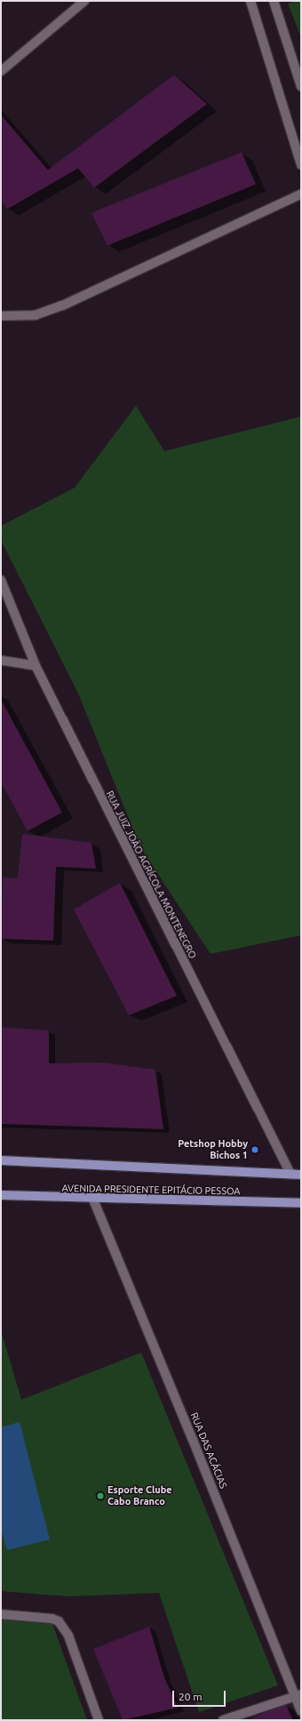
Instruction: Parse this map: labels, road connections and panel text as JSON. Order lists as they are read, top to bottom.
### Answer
{
  "streets": {
    "main road": ["AVENIDA PRESIDENTE EPITÁCIO PESSOA"],
    "street": ["RUA JUIZ JOÃO AGRÍCOLA MONTENEGRO", "RUA DAS ACÁCIAS"]
  },
  "crossings": [
    ["RUA JUIZ JOÃO AGRÍCOLA MONTENEGRO", "AVENIDA PRESIDENTE EPITÁCIO PESSOA"],
    ["AVENIDA PRESIDENTE EPITÁCIO PESSOA", "RUA DAS ACÁCIAS"]
  ],
  "places": ["Petshop Hobby Bichos 1", "Esporte Clube Cabo Branco"],
  "scale_bar": "20 m"
}
